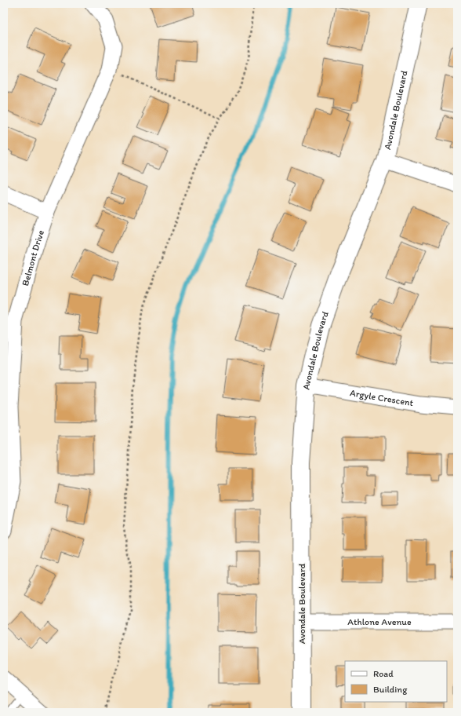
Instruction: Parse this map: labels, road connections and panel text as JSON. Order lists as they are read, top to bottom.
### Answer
{
  "streets": {
    "street": [
      "Avondale Boulevard",
      "Belmont Drive",
      "Argyle Crescent",
      "Athlone Avenue"
    ]
  },
  "crossings": [
    ["Avondale Boulevard", "Argyle Crescent"],
    ["Avondale Boulevard", "Athlone Avenue"]
  ],
  "legend": ["Road", "Building"]
}
